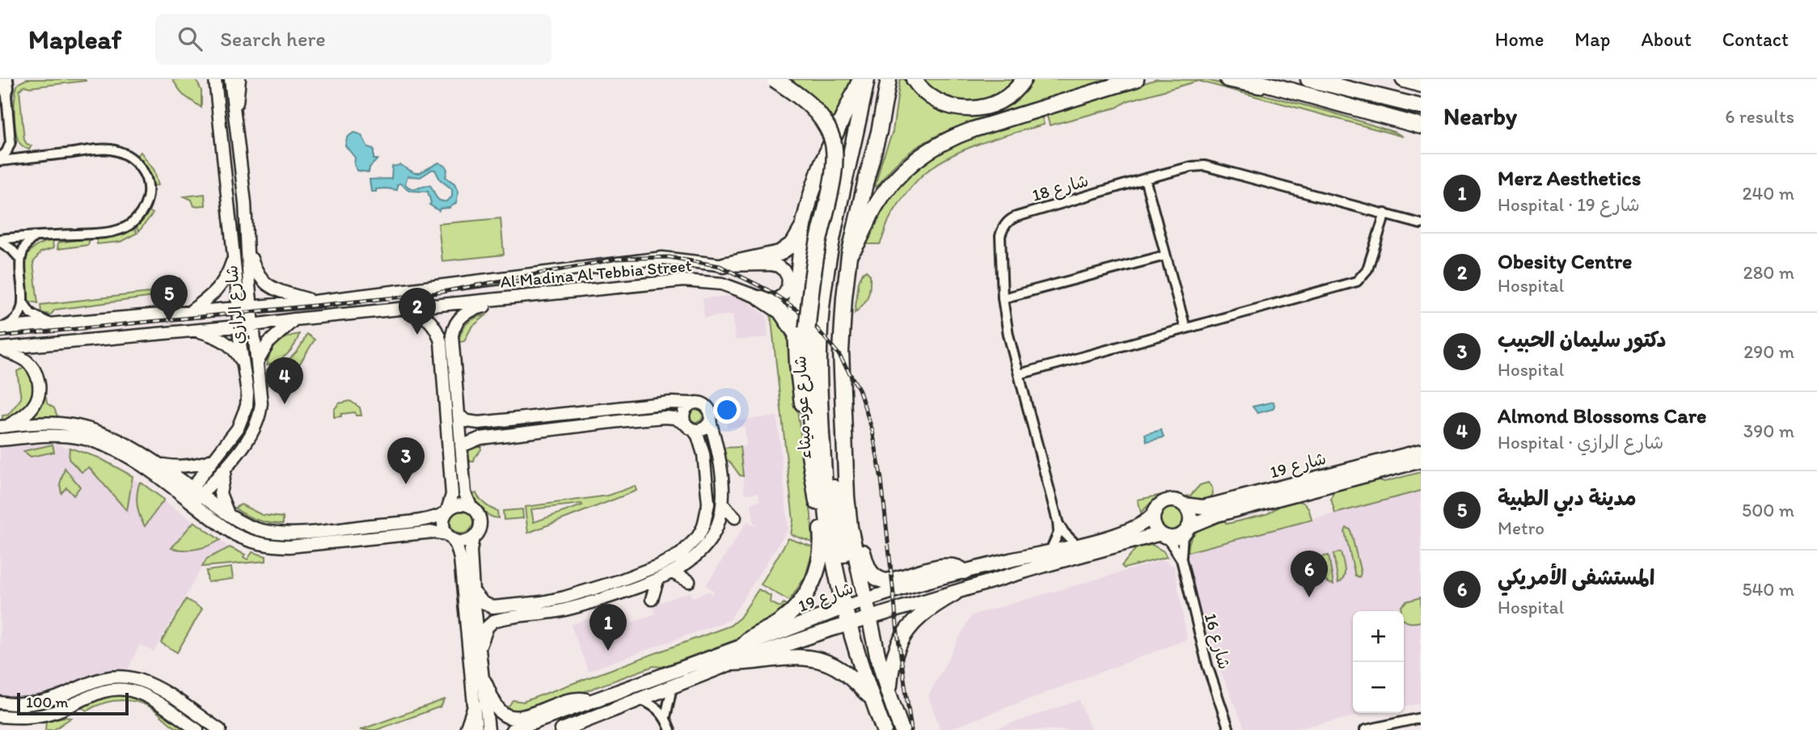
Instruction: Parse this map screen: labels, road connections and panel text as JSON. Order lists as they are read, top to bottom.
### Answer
{
  "streets": {
    "main road": ["شارع عود ميثاء", "شارع 19"],
    "street": [
      "شارع 18",
      "Al Madina Al Tebbia Street",
      "شارع الرازي",
      "شارع 16"
    ]
  },
  "crossings": [
    ["شارع 18", "شارع 19"],
    ["Al Madina Al Tebbia Street", "شارع الرازي"],
    ["شارع عود ميثاء", "شارع 19"],
    ["شارع 19", "شارع 16"]
  ],
  "scale_bar": "100 m",
  "page": {
    "header": "Mapleaf",
    "search": "Search here",
    "nav": [
      "Home",
      "Map",
      "About",
      "Contact"
    ],
    "heading": ["Nearby", "6 results"],
    "list": [
      {
        "mark": "1",
        "name": "Merz Aesthetics",
        "note": "Hospital · شارع 19",
        "value": "240 m"
      },
      {
        "mark": "2",
        "name": "Obesity Centre",
        "note": "Hospital",
        "value": "280 m"
      },
      {
        "mark": "3",
        "name": "دكتور سليمان الحبيب",
        "note": "Hospital",
        "value": "290 m"
      },
      {
        "mark": "4",
        "name": "Almond Blossoms Care",
        "note": "Hospital · شارع الرازي",
        "value": "390 m"
      },
      {
        "mark": "5",
        "name": "مدينة دبي الطبية",
        "note": "Metro",
        "value": "500 m"
      },
      {
        "mark": "6",
        "name": "المستشفى الأمريكي",
        "note": "Hospital",
        "value": "540 m"
      }
    ],
    "pins": [
      "5",
      "2",
      "4",
      "3",
      "6",
      "1"
    ],
    "map_buttons": ["+", "−"],
    "scale": "100 m"
  }
}
